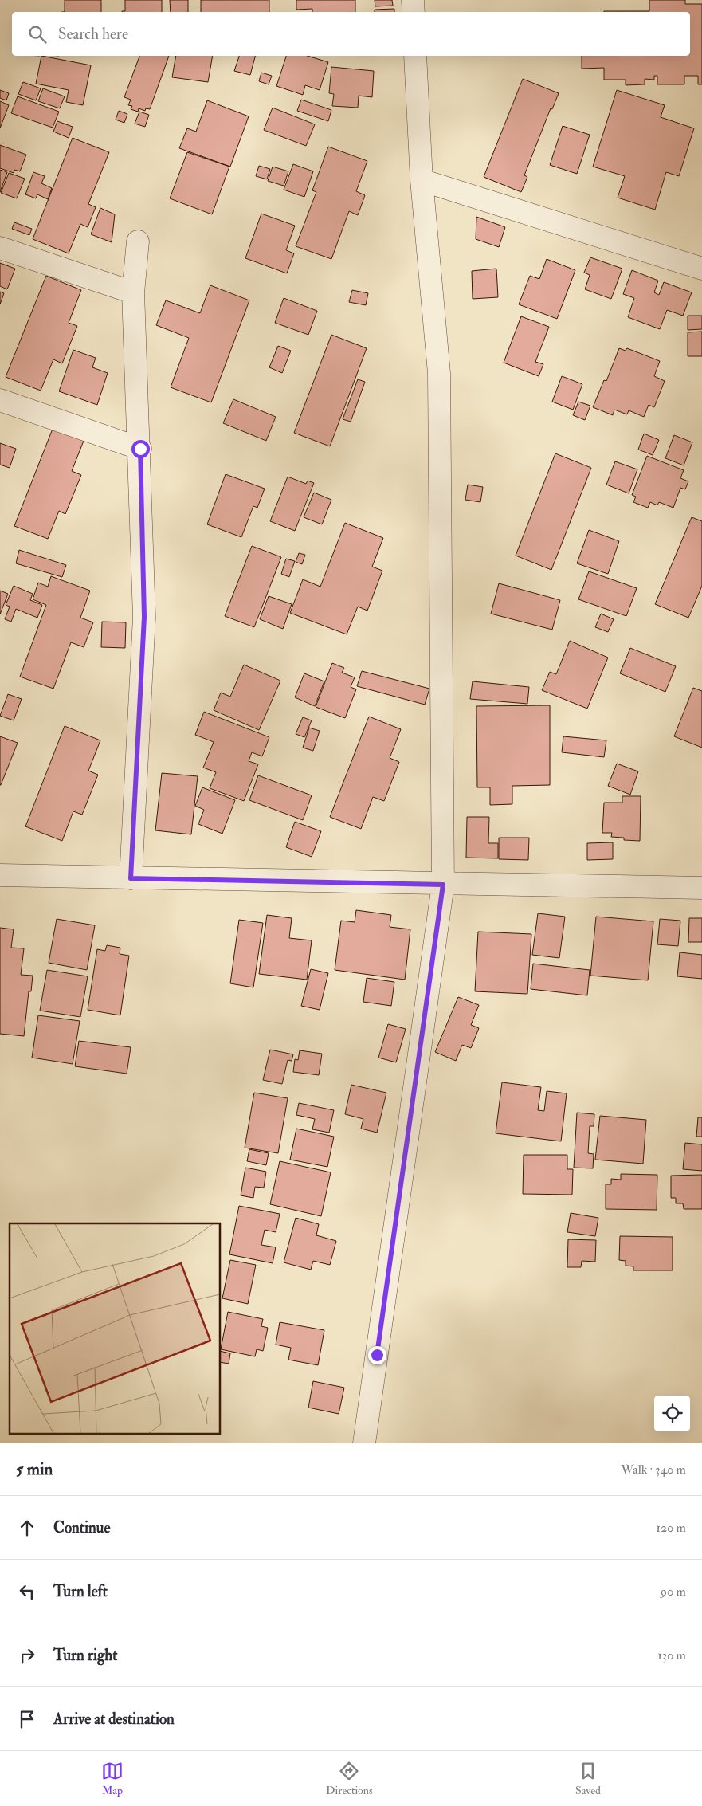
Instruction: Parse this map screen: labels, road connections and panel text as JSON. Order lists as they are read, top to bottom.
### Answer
{
  "page": {
    "search": "Search here",
    "heading": ["5 min", "Walk · 340 m"],
    "list": [
      ["Continue", "120 m"],
      ["Turn left", "90 m"],
      ["Turn right", "130 m"],
      "Arrive at destination"
    ],
    "nav": ["Map", "Directions", "Saved"]
  }
}
